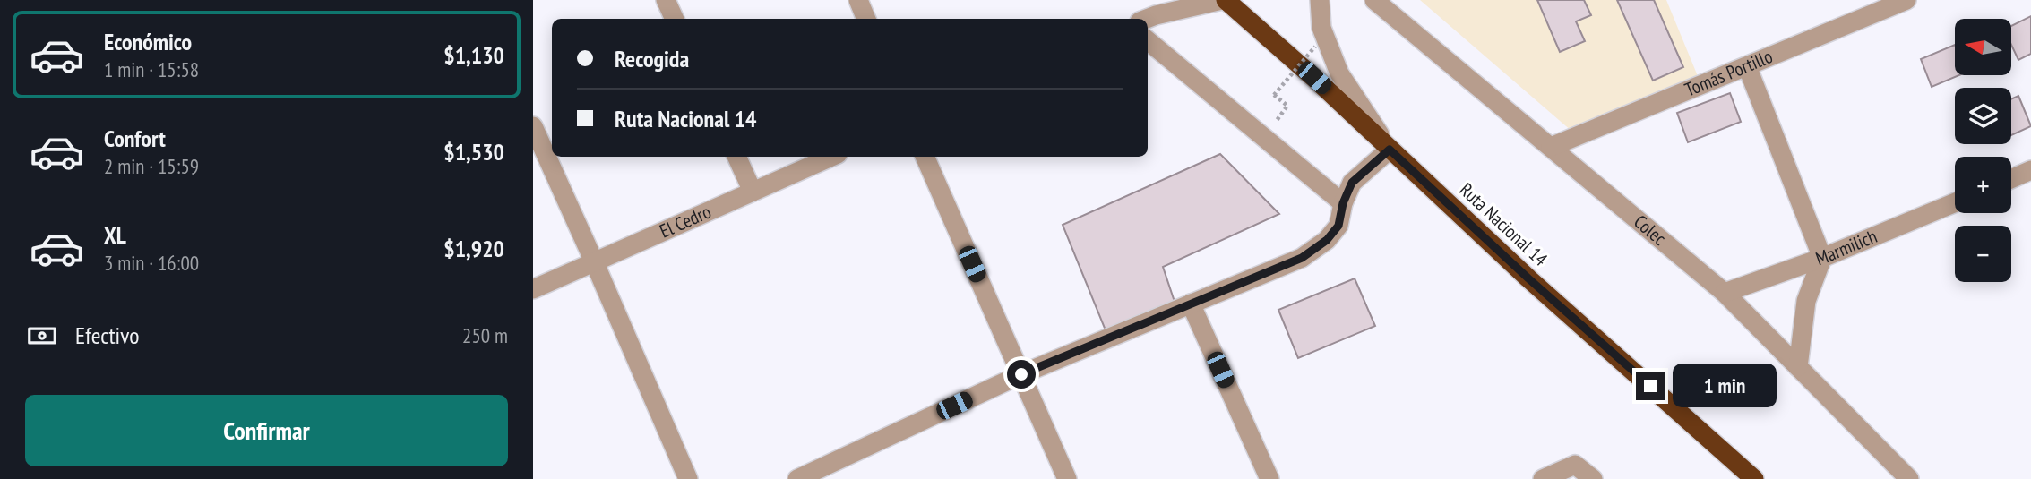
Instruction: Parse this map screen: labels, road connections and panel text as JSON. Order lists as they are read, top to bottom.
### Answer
{
  "streets": {
    "highway": ["Ruta Nacional 14"],
    "street": [
      "Tomás Portillo",
      "El Cedro",
      "Colec",
      "Marmilich"
    ]
  },
  "crossings": [
    ["Tomás Portillo", "Colec"],
    ["Colec", "Marmilich"]
  ],
  "north": "left",
  "page": {
    "list": [
      {
        "name": "Económico",
        "note": "1 min · 15:58",
        "value": "$1,130"
      },
      {
        "name": "Confort",
        "note": "2 min · 15:59",
        "value": "$1,530"
      },
      {
        "name": "XL",
        "note": "3 min · 16:00",
        "value": "$1,920"
      }
    ],
    "map_buttons": ["+", "−"],
    "banner": ["Recogida", "Ruta Nacional 14"],
    "pay": ["Efectivo", "250 m"],
    "bubble": "1 min",
    "buttons": "Confirmar"
  }
}
